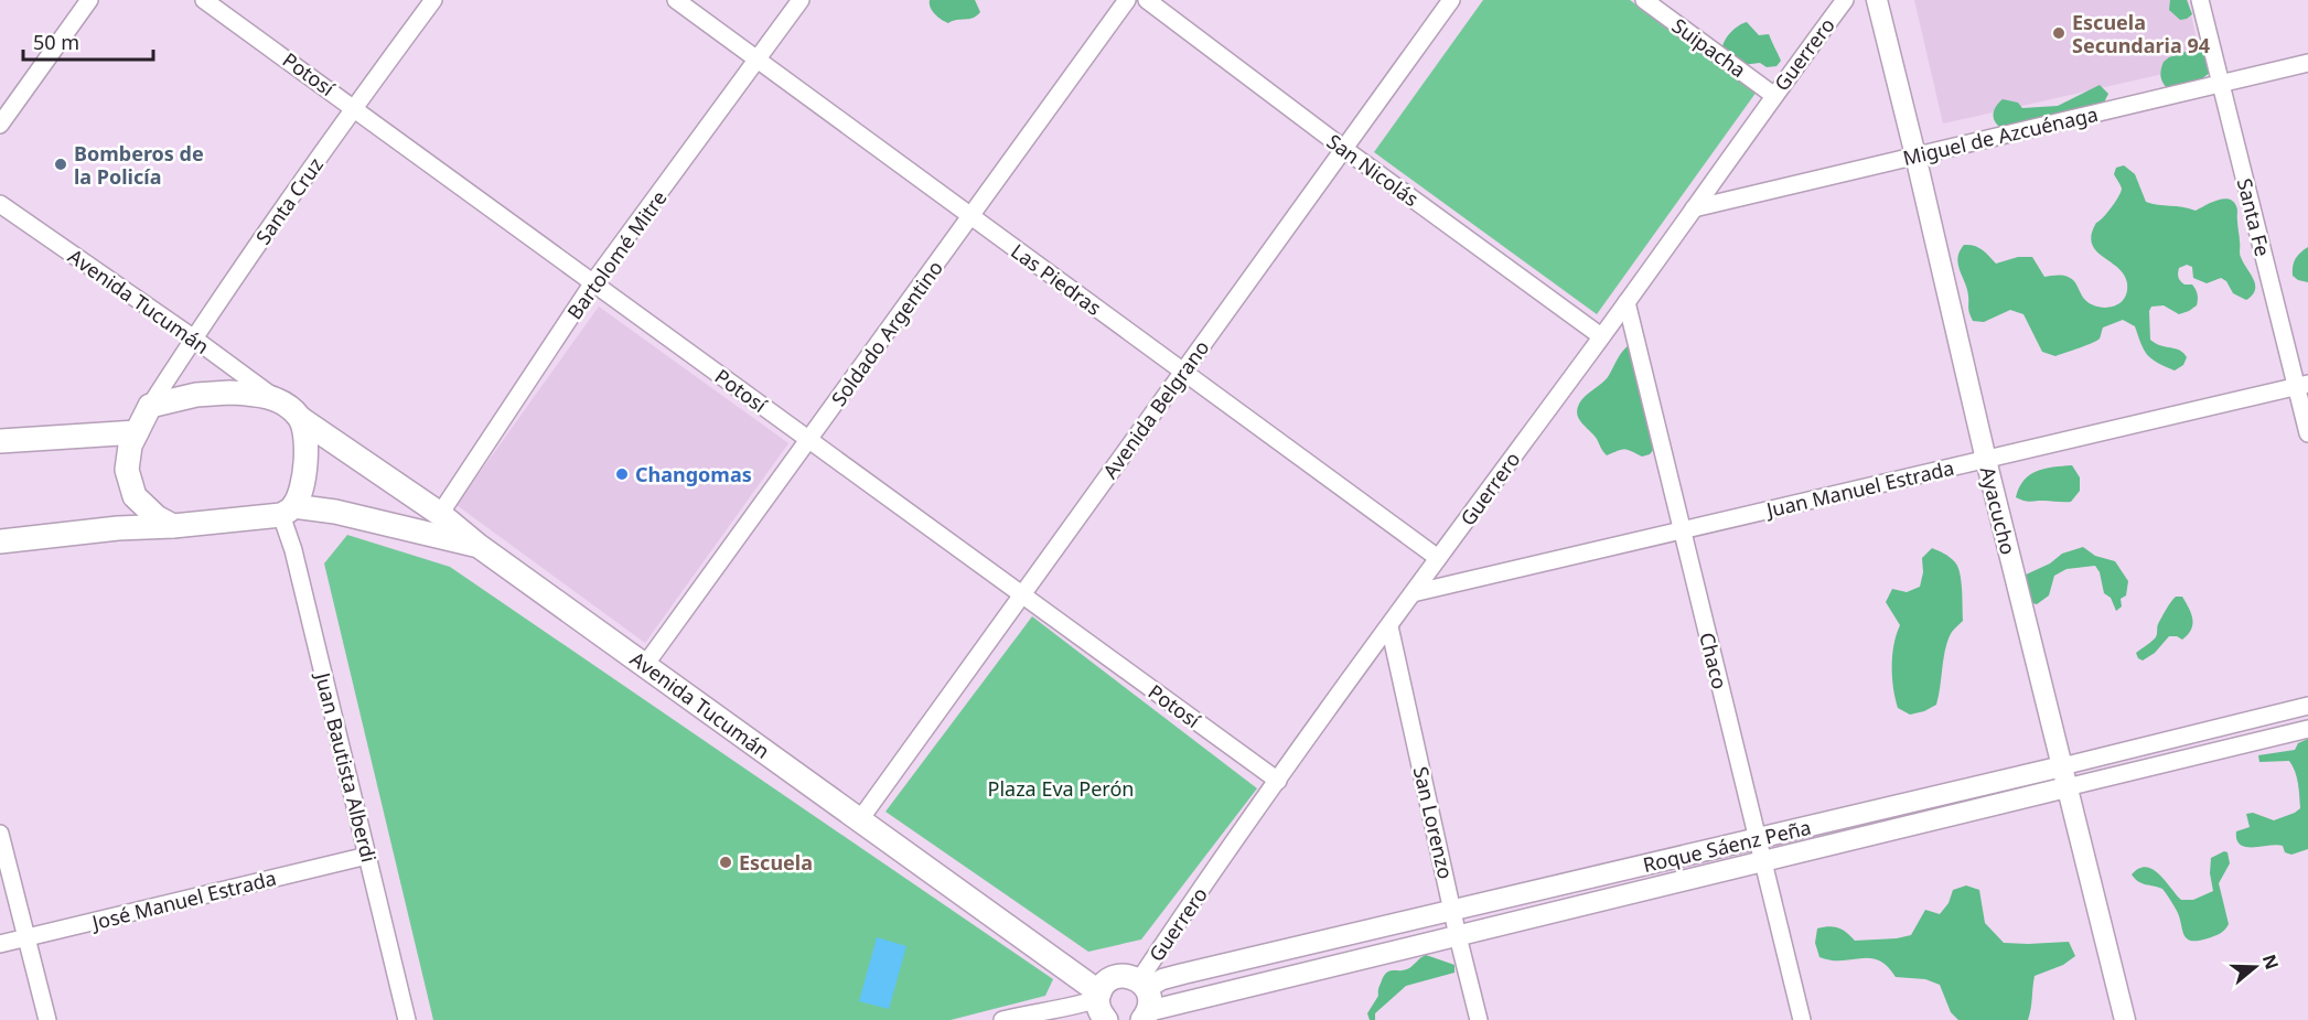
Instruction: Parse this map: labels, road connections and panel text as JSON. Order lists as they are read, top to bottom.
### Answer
{
  "streets": {
    "main road": ["Avenida Tucumán"],
    "street": [
      "Suipacha",
      "Guerrero",
      "Potosí",
      "Miguel de Azcuénaga",
      "San Nicolás",
      "Santa Cruz",
      "Santa Fe",
      "Bartolomé Mitre",
      "Las Piedras",
      "Soldado Argentino",
      "Avenida Belgrano",
      "Juan Manuel Estrada",
      "Ayacucho",
      "Chaco",
      "Juan Bautista Alberdi",
      "San Lorenzo",
      "Roque Sáenz Peña",
      "José Manuel Estrada"
    ]
  },
  "crossings": [
    ["Suipacha", "Guerrero"],
    ["Guerrero", "Potosí"],
    ["Guerrero", "Miguel de Azcuénaga"],
    ["Guerrero", "San Nicolás"],
    ["Guerrero", "Las Piedras"],
    ["Guerrero", "Juan Manuel Estrada"],
    ["Guerrero", "Chaco"],
    ["Guerrero", "San Lorenzo"],
    ["Guerrero", "Roque Sáenz Peña"],
    ["Potosí", "Santa Cruz"],
    ["Potosí", "Bartolomé Mitre"],
    ["Potosí", "Soldado Argentino"],
    ["Potosí", "Avenida Belgrano"],
    ["Miguel de Azcuénaga", "Santa Fe"],
    ["Miguel de Azcuénaga", "Ayacucho"],
    ["San Nicolás", "Avenida Belgrano"],
    ["Santa Cruz", "Avenida Tucumán"],
    ["Santa Cruz", "Juan Bautista Alberdi"],
    ["Santa Fe", "Juan Manuel Estrada"],
    ["Bartolomé Mitre", "Las Piedras"],
    ["Bartolomé Mitre", "Avenida Tucumán"],
    ["Las Piedras", "Soldado Argentino"],
    ["Las Piedras", "Avenida Belgrano"],
    ["Avenida Tucumán", "Soldado Argentino"],
    ["Avenida Tucumán", "Avenida Belgrano"],
    ["Avenida Tucumán", "Juan Bautista Alberdi"],
    ["Juan Manuel Estrada", "Ayacucho"],
    ["Juan Manuel Estrada", "Chaco"],
    ["Ayacucho", "Roque Sáenz Peña"],
    ["Chaco", "Roque Sáenz Peña"],
    ["Juan Bautista Alberdi", "José Manuel Estrada"],
    ["San Lorenzo", "Roque Sáenz Peña"]
  ],
  "parks": ["Plaza Eva Perón"],
  "places": [
    "Escuela Secundaria 94",
    "Bomberos de la Policía",
    "Changomas",
    "Escuela"
  ],
  "scale_bar": "50 m",
  "north": "right"
}
